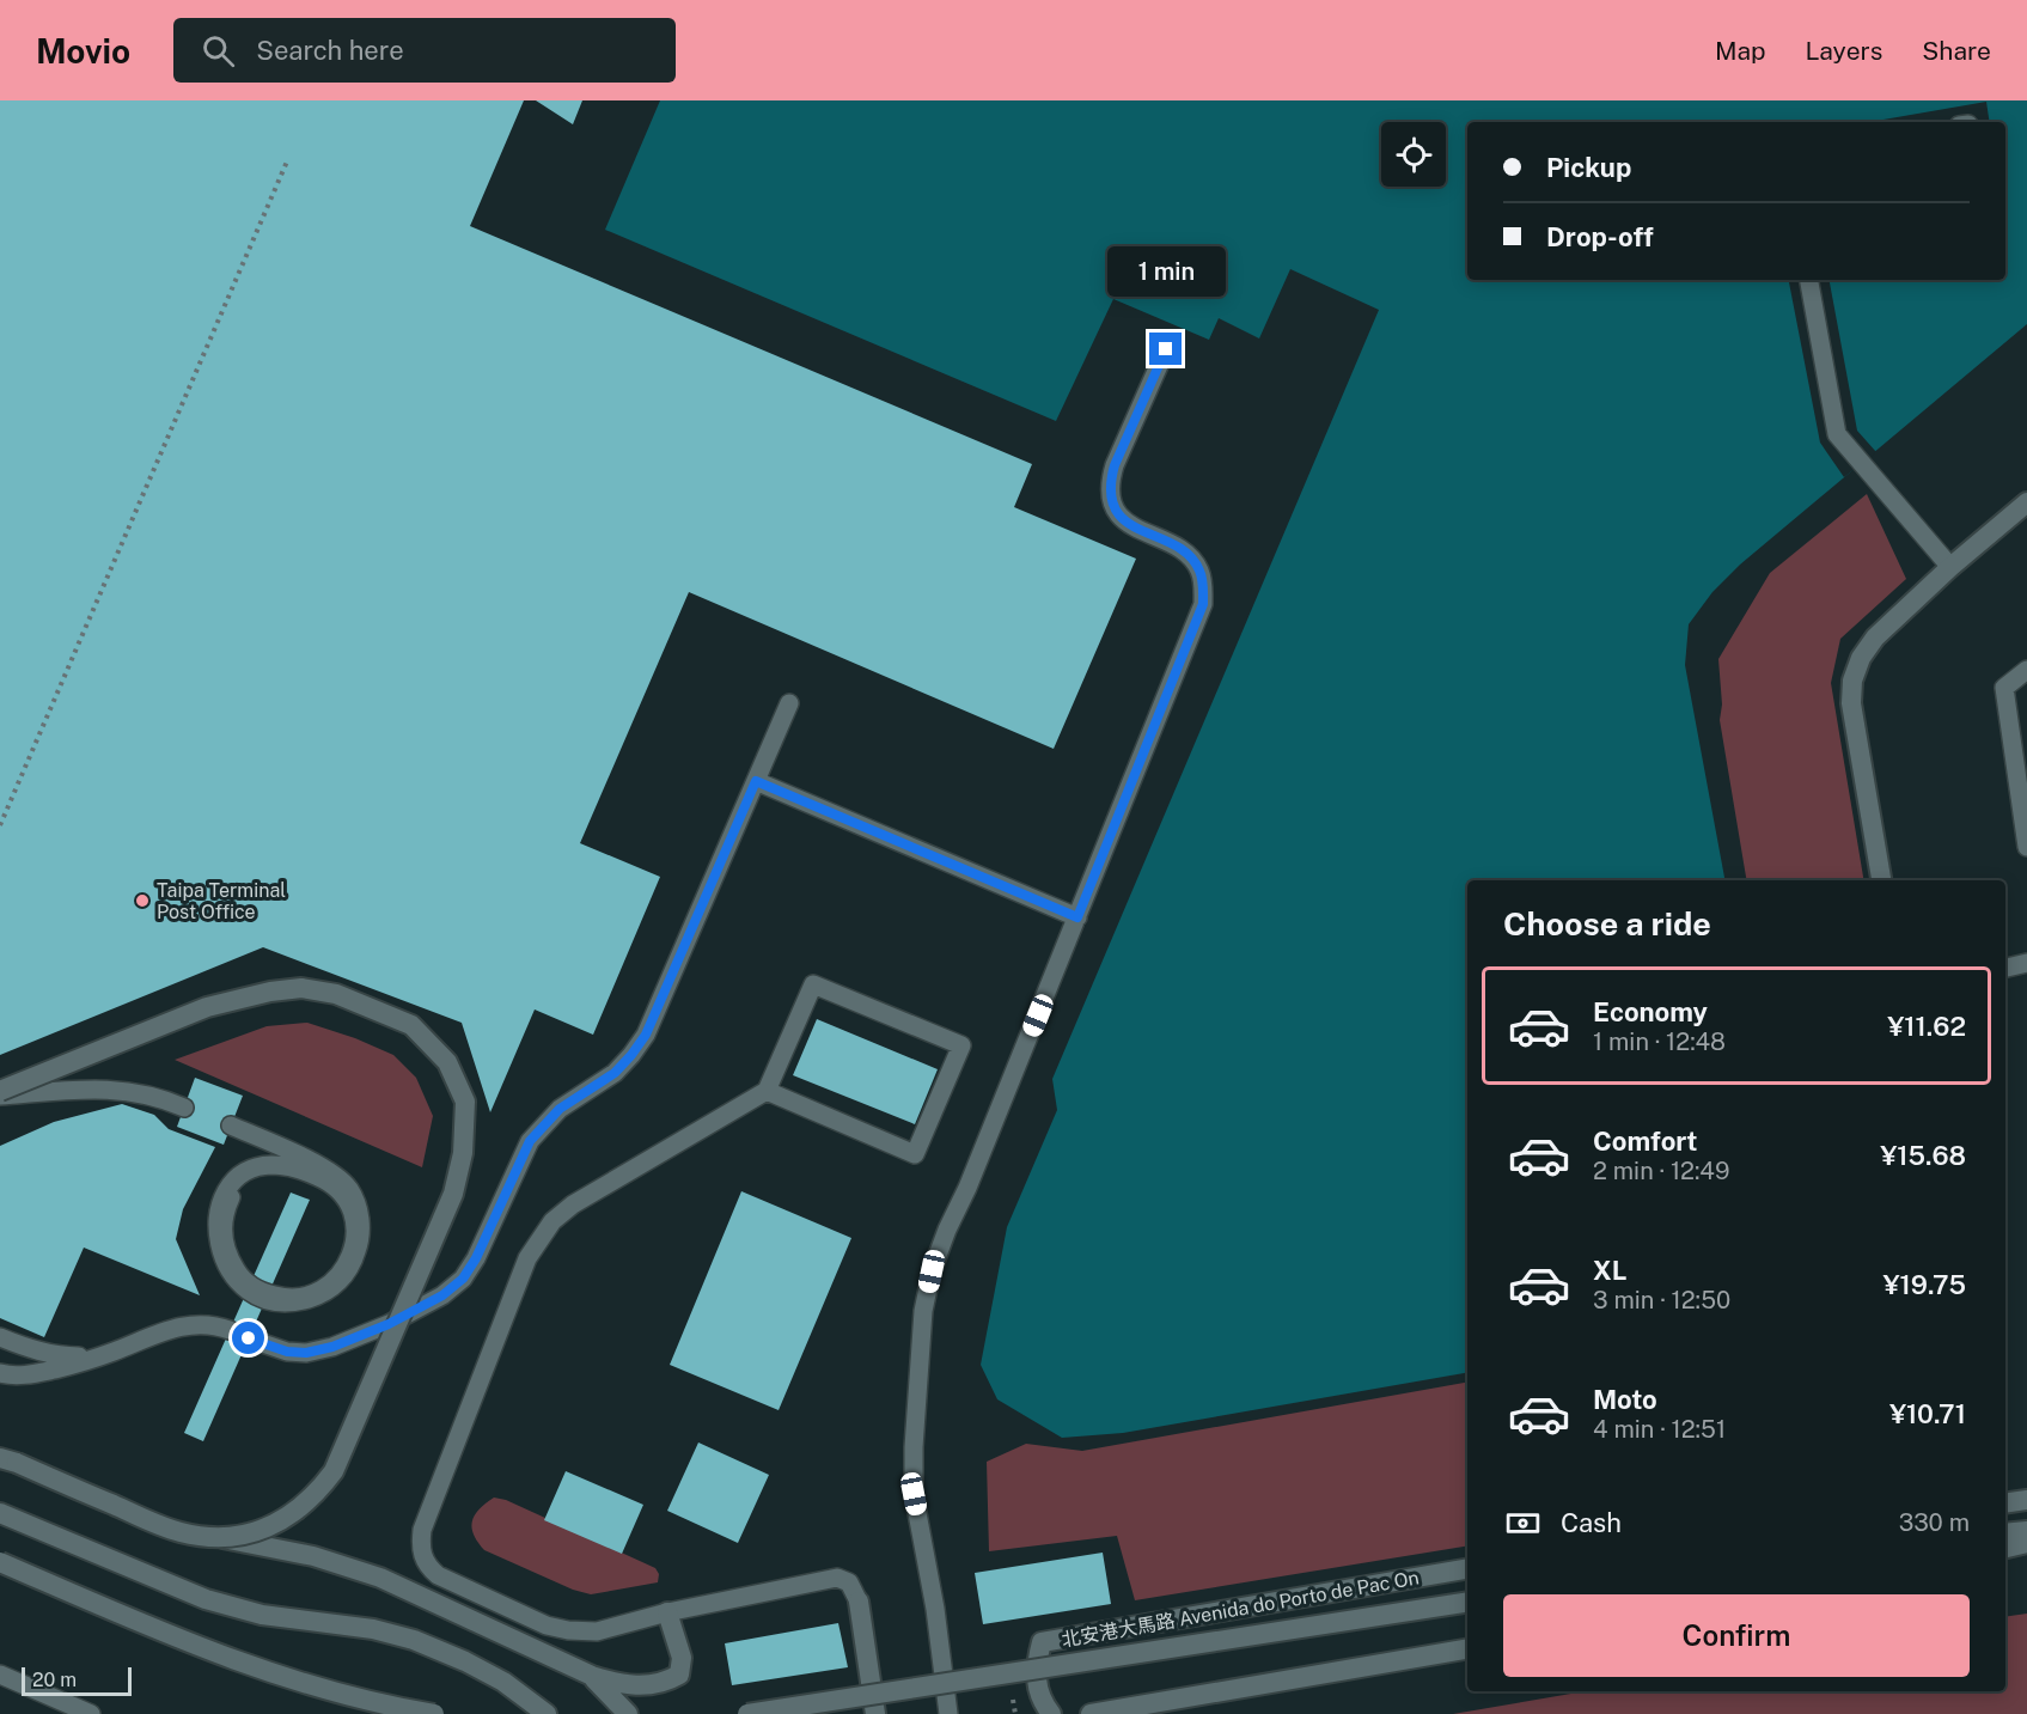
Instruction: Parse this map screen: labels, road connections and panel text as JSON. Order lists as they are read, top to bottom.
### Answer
{
  "streets": {
    "street": ["北安港大馬路 Avenida do Porto de Pac On"]
  },
  "places": ["Taipa Terminal Post Office"],
  "scale_bar": "20 m",
  "page": {
    "header": "Movio",
    "search": "Search here",
    "nav": ["Map", "Layers", "Share"],
    "banner": ["Pickup", "Drop-off"],
    "bubble": "1 min",
    "heading": "Choose a ride",
    "list": [
      {
        "name": "Economy",
        "note": "1 min · 12:48",
        "value": "¥11.62"
      },
      {
        "name": "Comfort",
        "note": "2 min · 12:49",
        "value": "¥15.68"
      },
      {
        "name": "XL",
        "note": "3 min · 12:50",
        "value": "¥19.75"
      },
      {
        "name": "Moto",
        "note": "4 min · 12:51",
        "value": "¥10.71"
      }
    ],
    "pay": ["Cash", "330 m"],
    "buttons": "Confirm",
    "scale": "20 m"
  }
}
